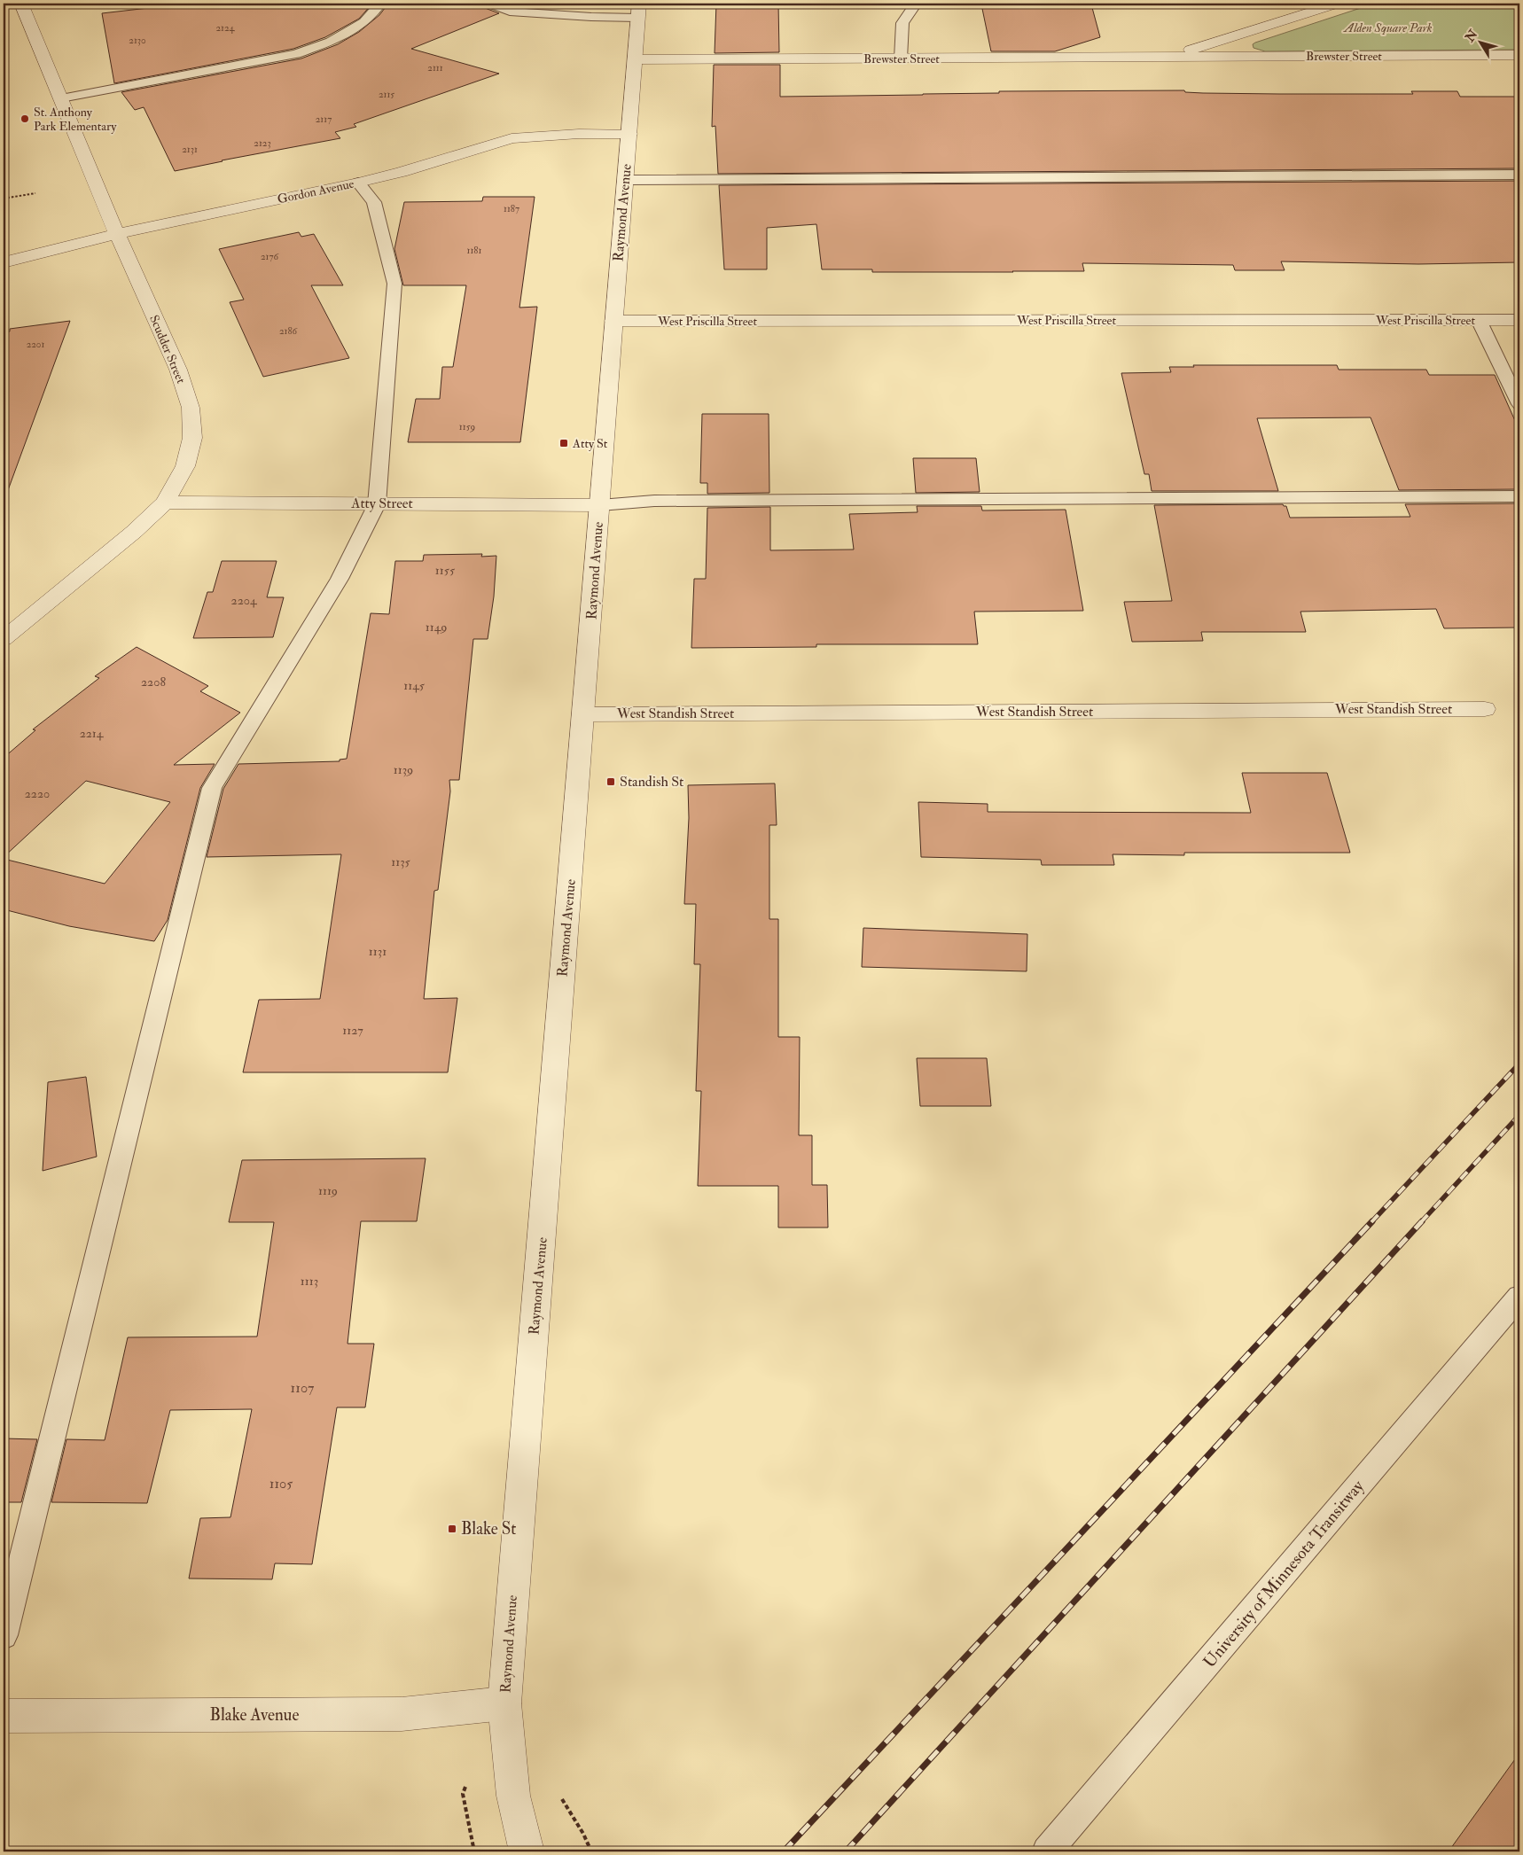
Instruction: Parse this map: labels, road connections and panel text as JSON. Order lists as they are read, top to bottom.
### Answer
{
  "streets": {
    "street": [
      "Brewster Street",
      "Gordon Avenue",
      "Raymond Avenue",
      "West Priscilla Street",
      "Scudder Street",
      "Atty Street",
      "West Standish Street",
      "Blake Avenue"
    ],
    "lane": ["University of Minnesota Transitway"]
  },
  "crossings": [
    ["Brewster Street", "Raymond Avenue"],
    ["Gordon Avenue", "Raymond Avenue"],
    ["Gordon Avenue", "Scudder Street"],
    ["Raymond Avenue", "West Priscilla Street"],
    ["Raymond Avenue", "Atty Street"],
    ["Raymond Avenue", "West Standish Street"],
    ["Raymond Avenue", "Blake Avenue"],
    ["Scudder Street", "Atty Street"]
  ],
  "parks": ["Alden Square Park"],
  "places": {
    "other": ["St. Anthony Park Elementary"],
    "transit": ["Atty St", "Standish St", "Blake St"]
  },
  "house_numbers": [
    "2124",
    "2130",
    "2111",
    "2115",
    "2117",
    "2123",
    "2131",
    "1187",
    "1181",
    "2176",
    "2186",
    "2201",
    "1159",
    "1155",
    "2204",
    "1149",
    "2208",
    "1145",
    "2214",
    "1139",
    "2220",
    "1135",
    "1131",
    "1127",
    "1119",
    "1113",
    "1107",
    "1105"
  ],
  "north": "top left"
}
